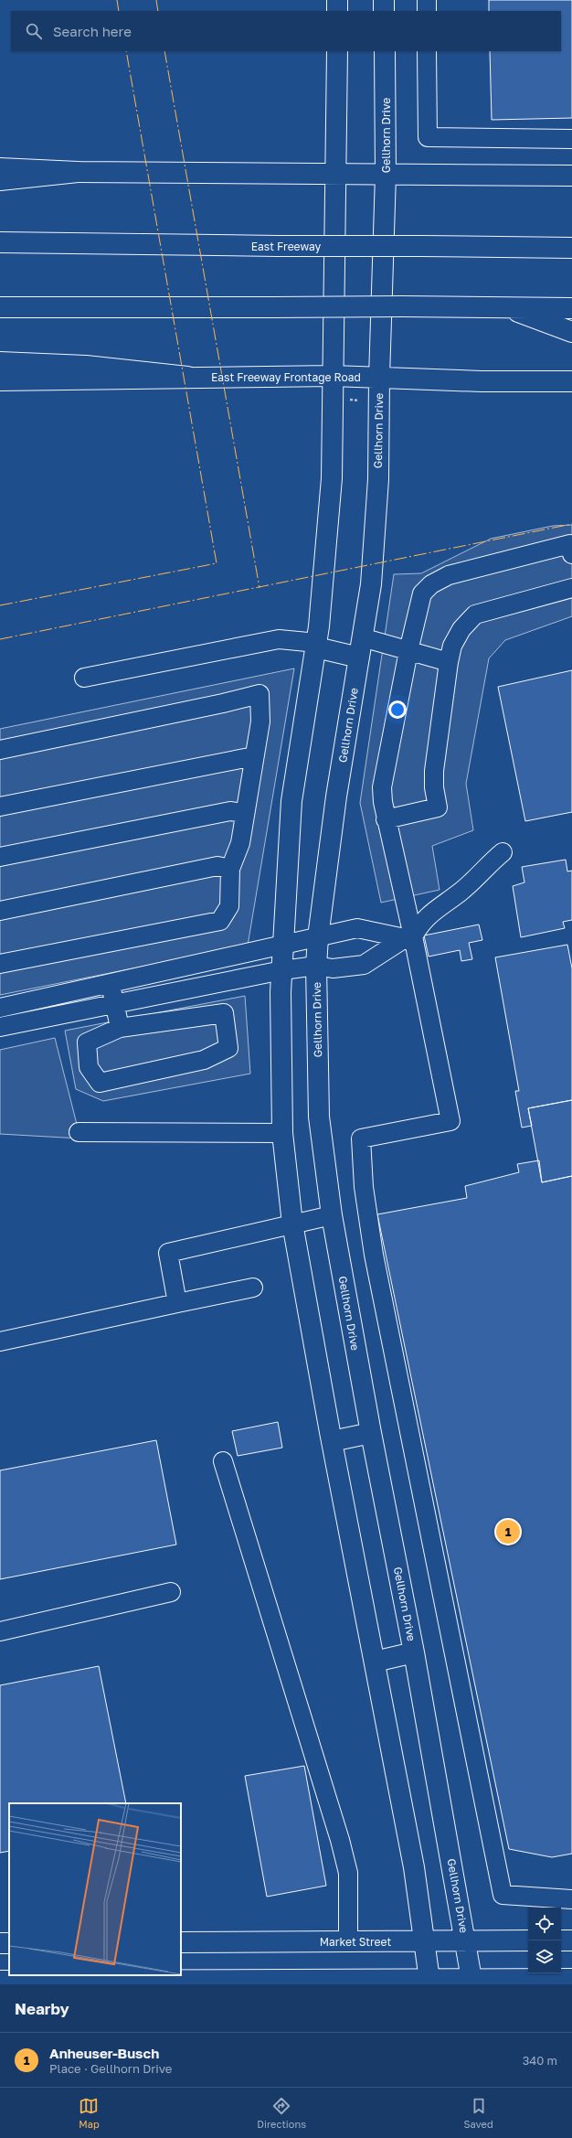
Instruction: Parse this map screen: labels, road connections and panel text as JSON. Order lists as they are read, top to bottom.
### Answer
{
  "streets": {
    "main road": [
      "Gellhorn Drive",
      "East Freeway",
      "East Freeway Frontage Road",
      "Market Street"
    ]
  },
  "crossings": [
    ["Gellhorn Drive", "East Freeway Frontage Road"],
    ["Gellhorn Drive", "Market Street"]
  ],
  "page": {
    "search": "Search here",
    "pins": "1",
    "heading": "Nearby",
    "list": [
      {
        "mark": "1",
        "name": "Anheuser-Busch",
        "note": "Place · Gellhorn Drive",
        "value": "340 m"
      }
    ],
    "nav": ["Map", "Directions", "Saved"]
  }
}
